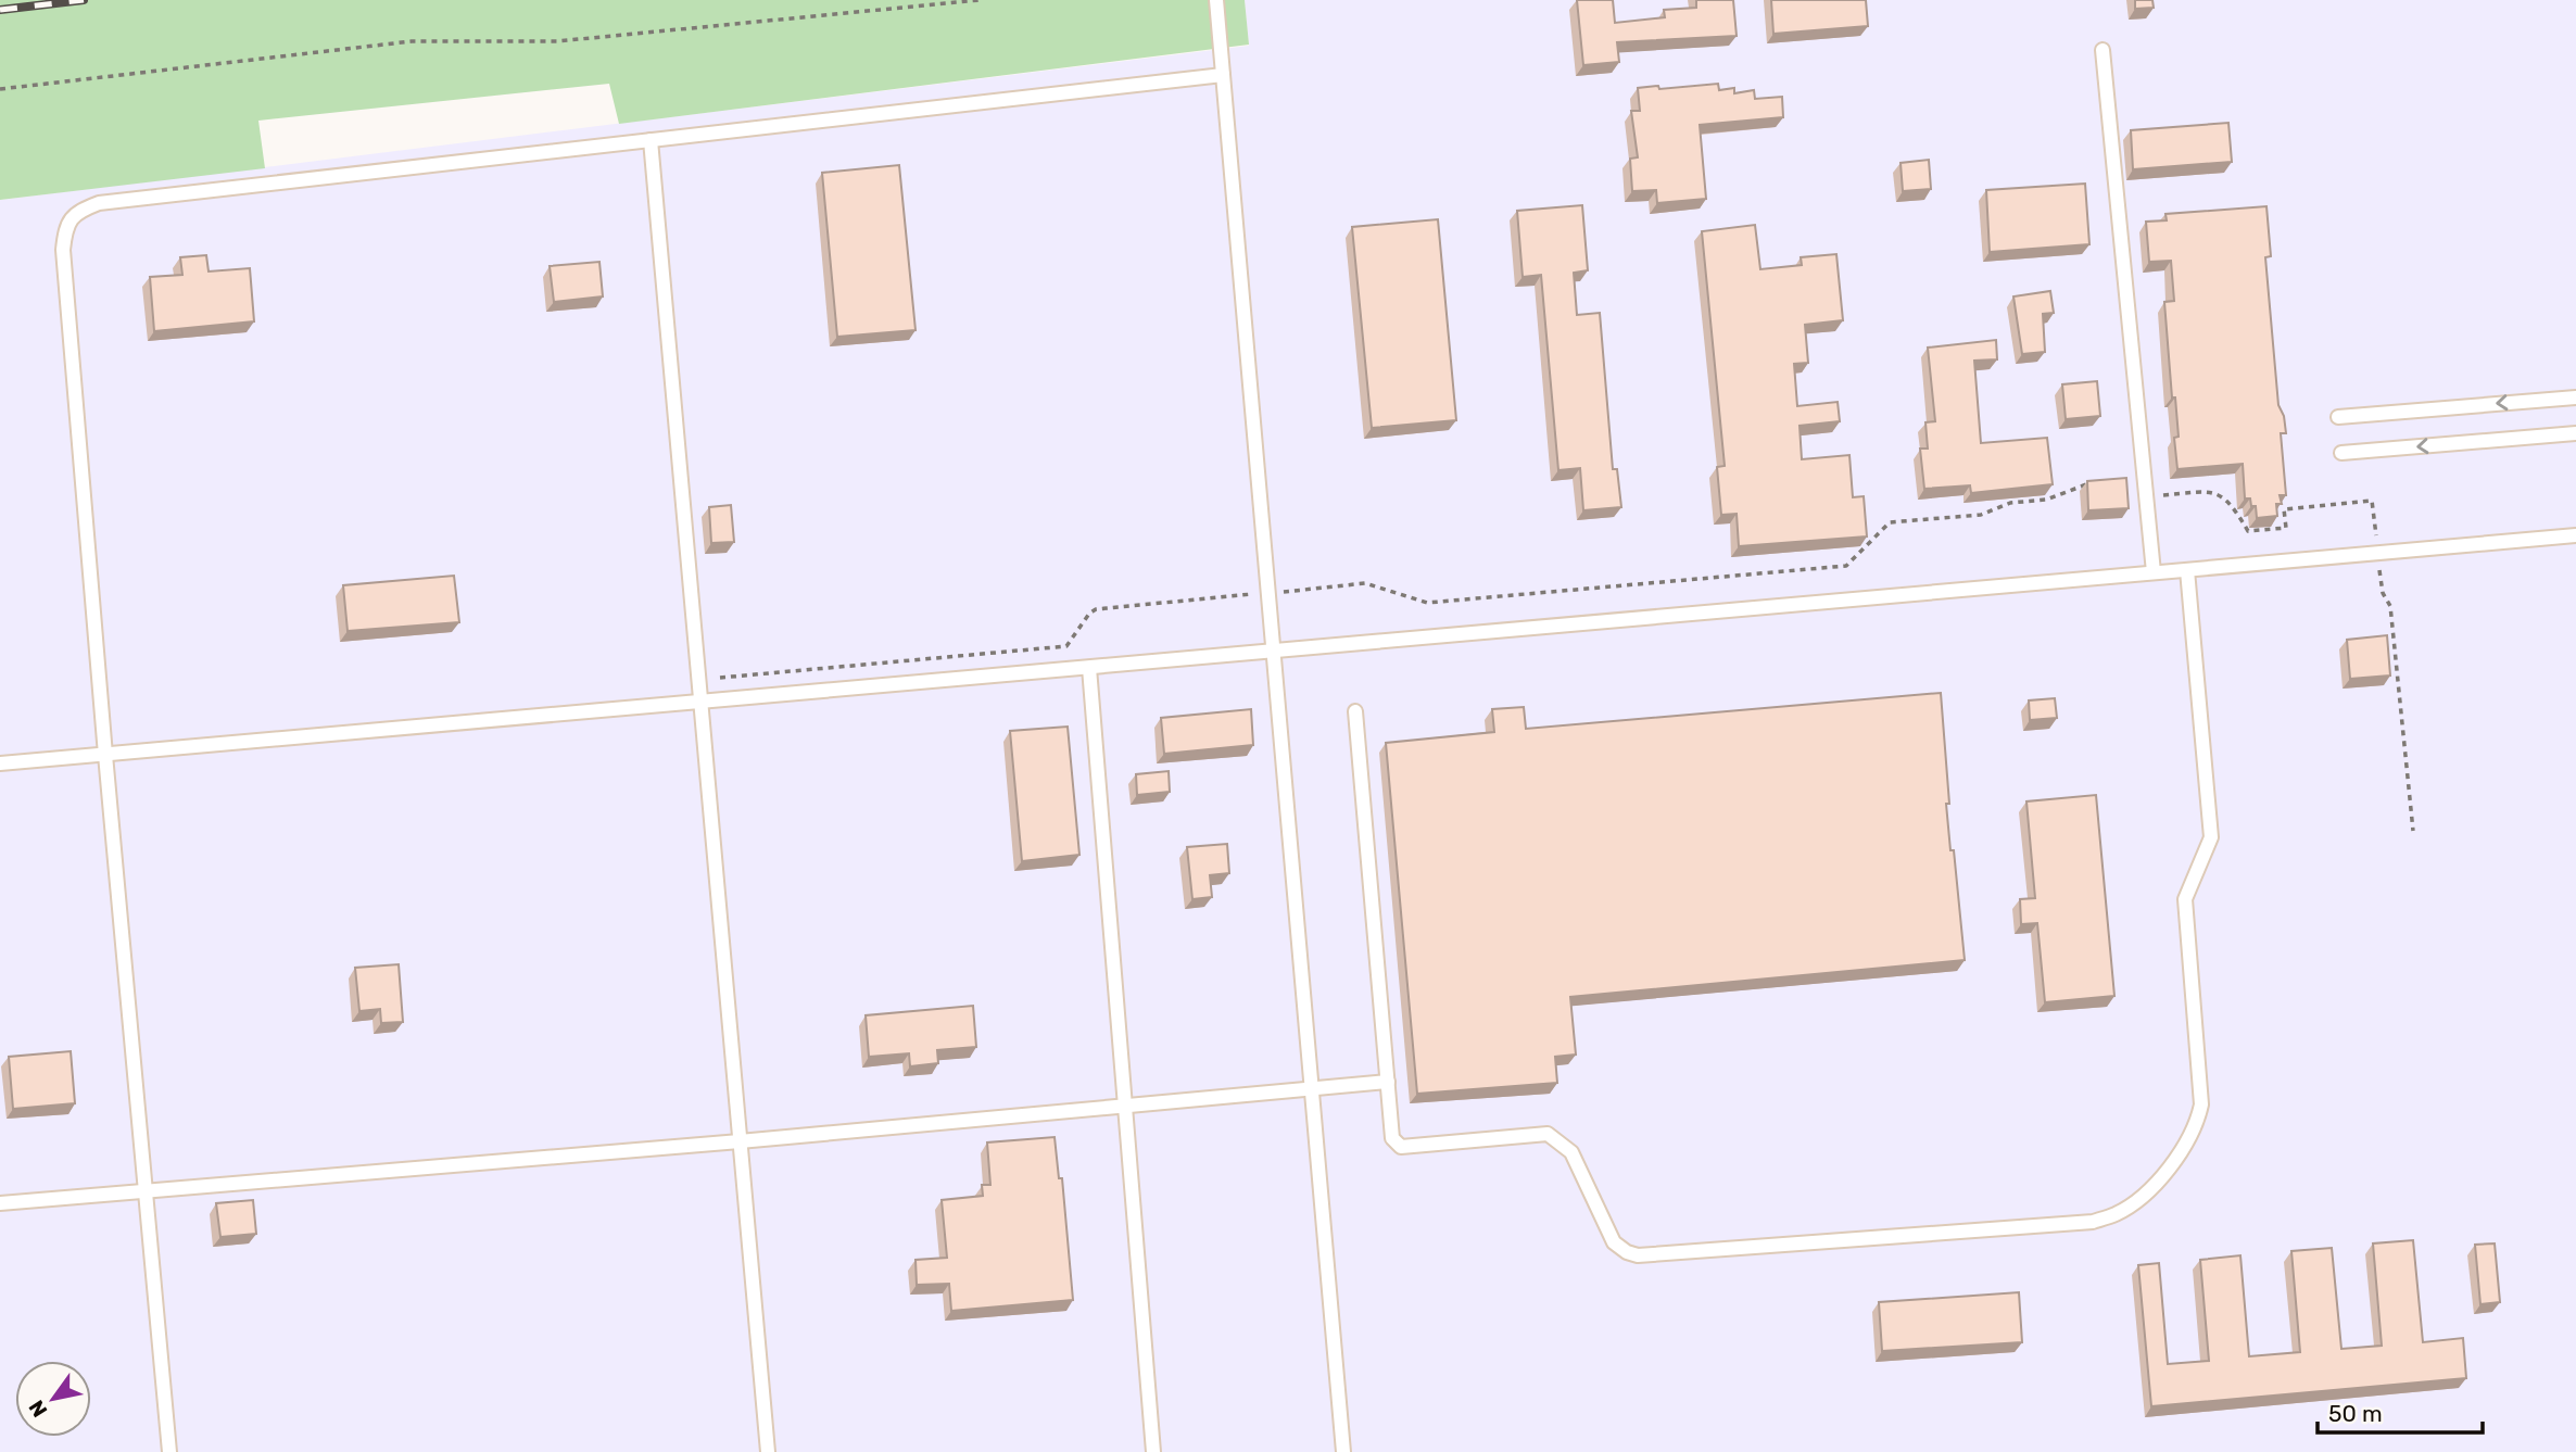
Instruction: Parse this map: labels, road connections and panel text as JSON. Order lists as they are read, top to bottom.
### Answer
{
  "scale_bar": "50 m",
  "north": "bottom left"
}
